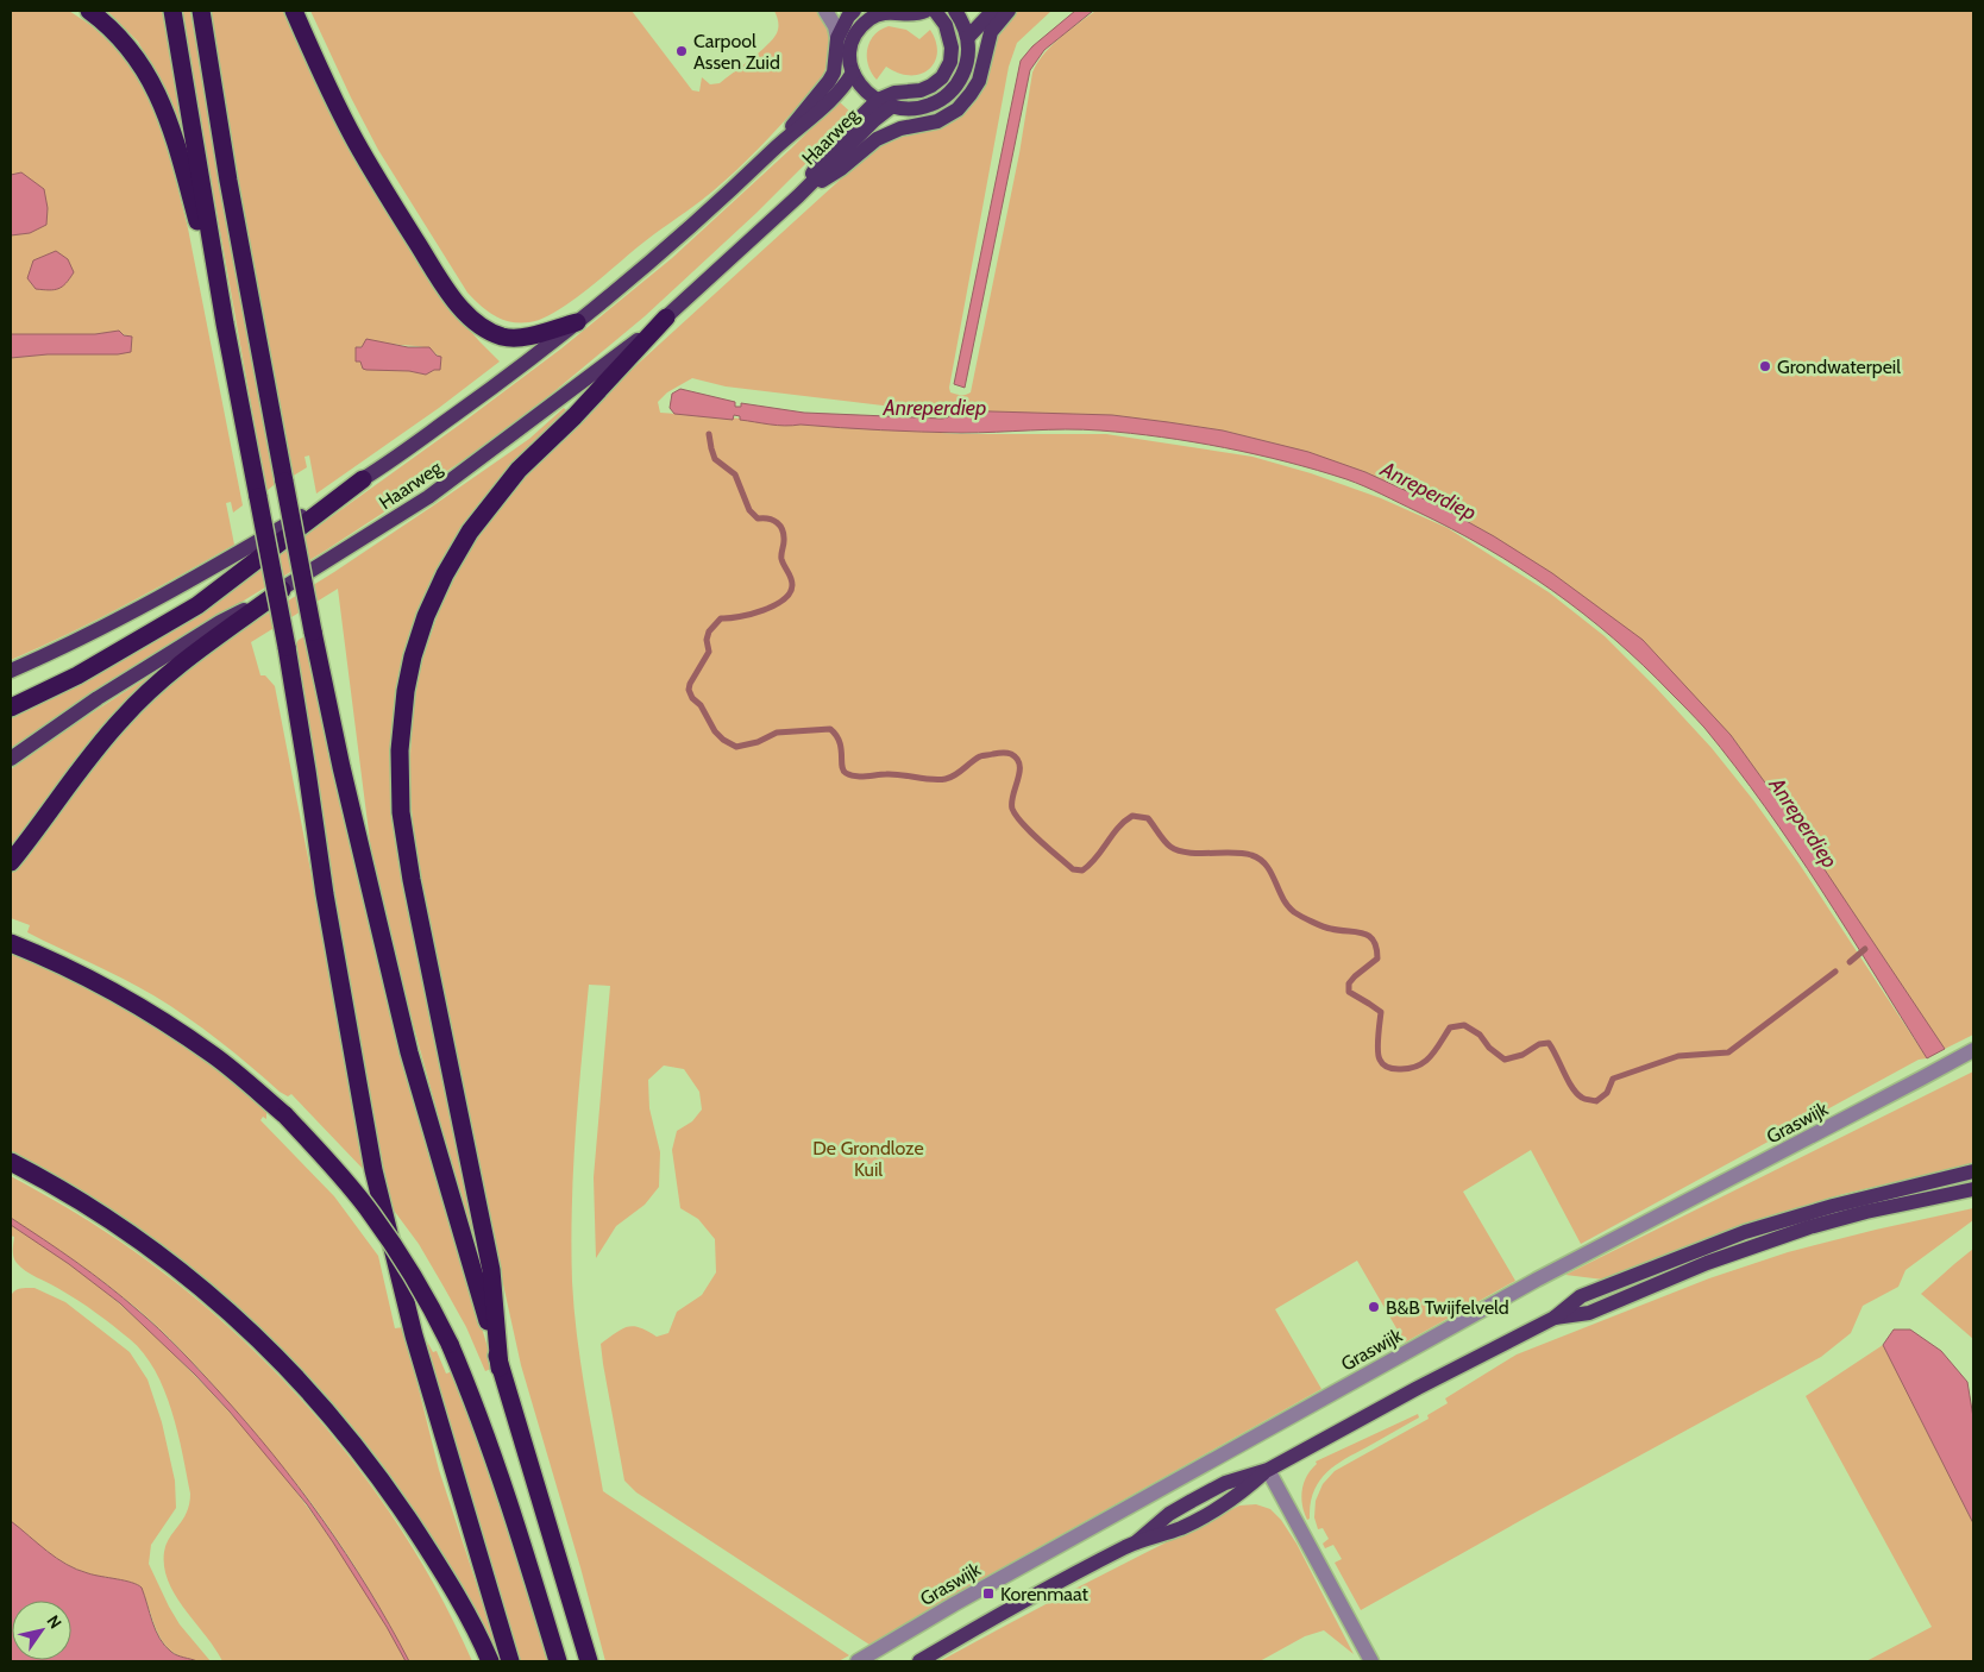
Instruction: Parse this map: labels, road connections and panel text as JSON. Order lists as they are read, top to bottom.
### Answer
{
  "streets": {
    "main road": ["Haarweg"],
    "street": ["Graswijk"]
  },
  "water": ["Anreperdiep"],
  "parks": ["De Grondloze Kuil"],
  "places": {
    "other": ["Carpool Assen Zuid", "Grondwaterpeil", "B&B Twijfelveld"],
    "transit": ["Korenmaat"]
  },
  "north": "top right"
}
